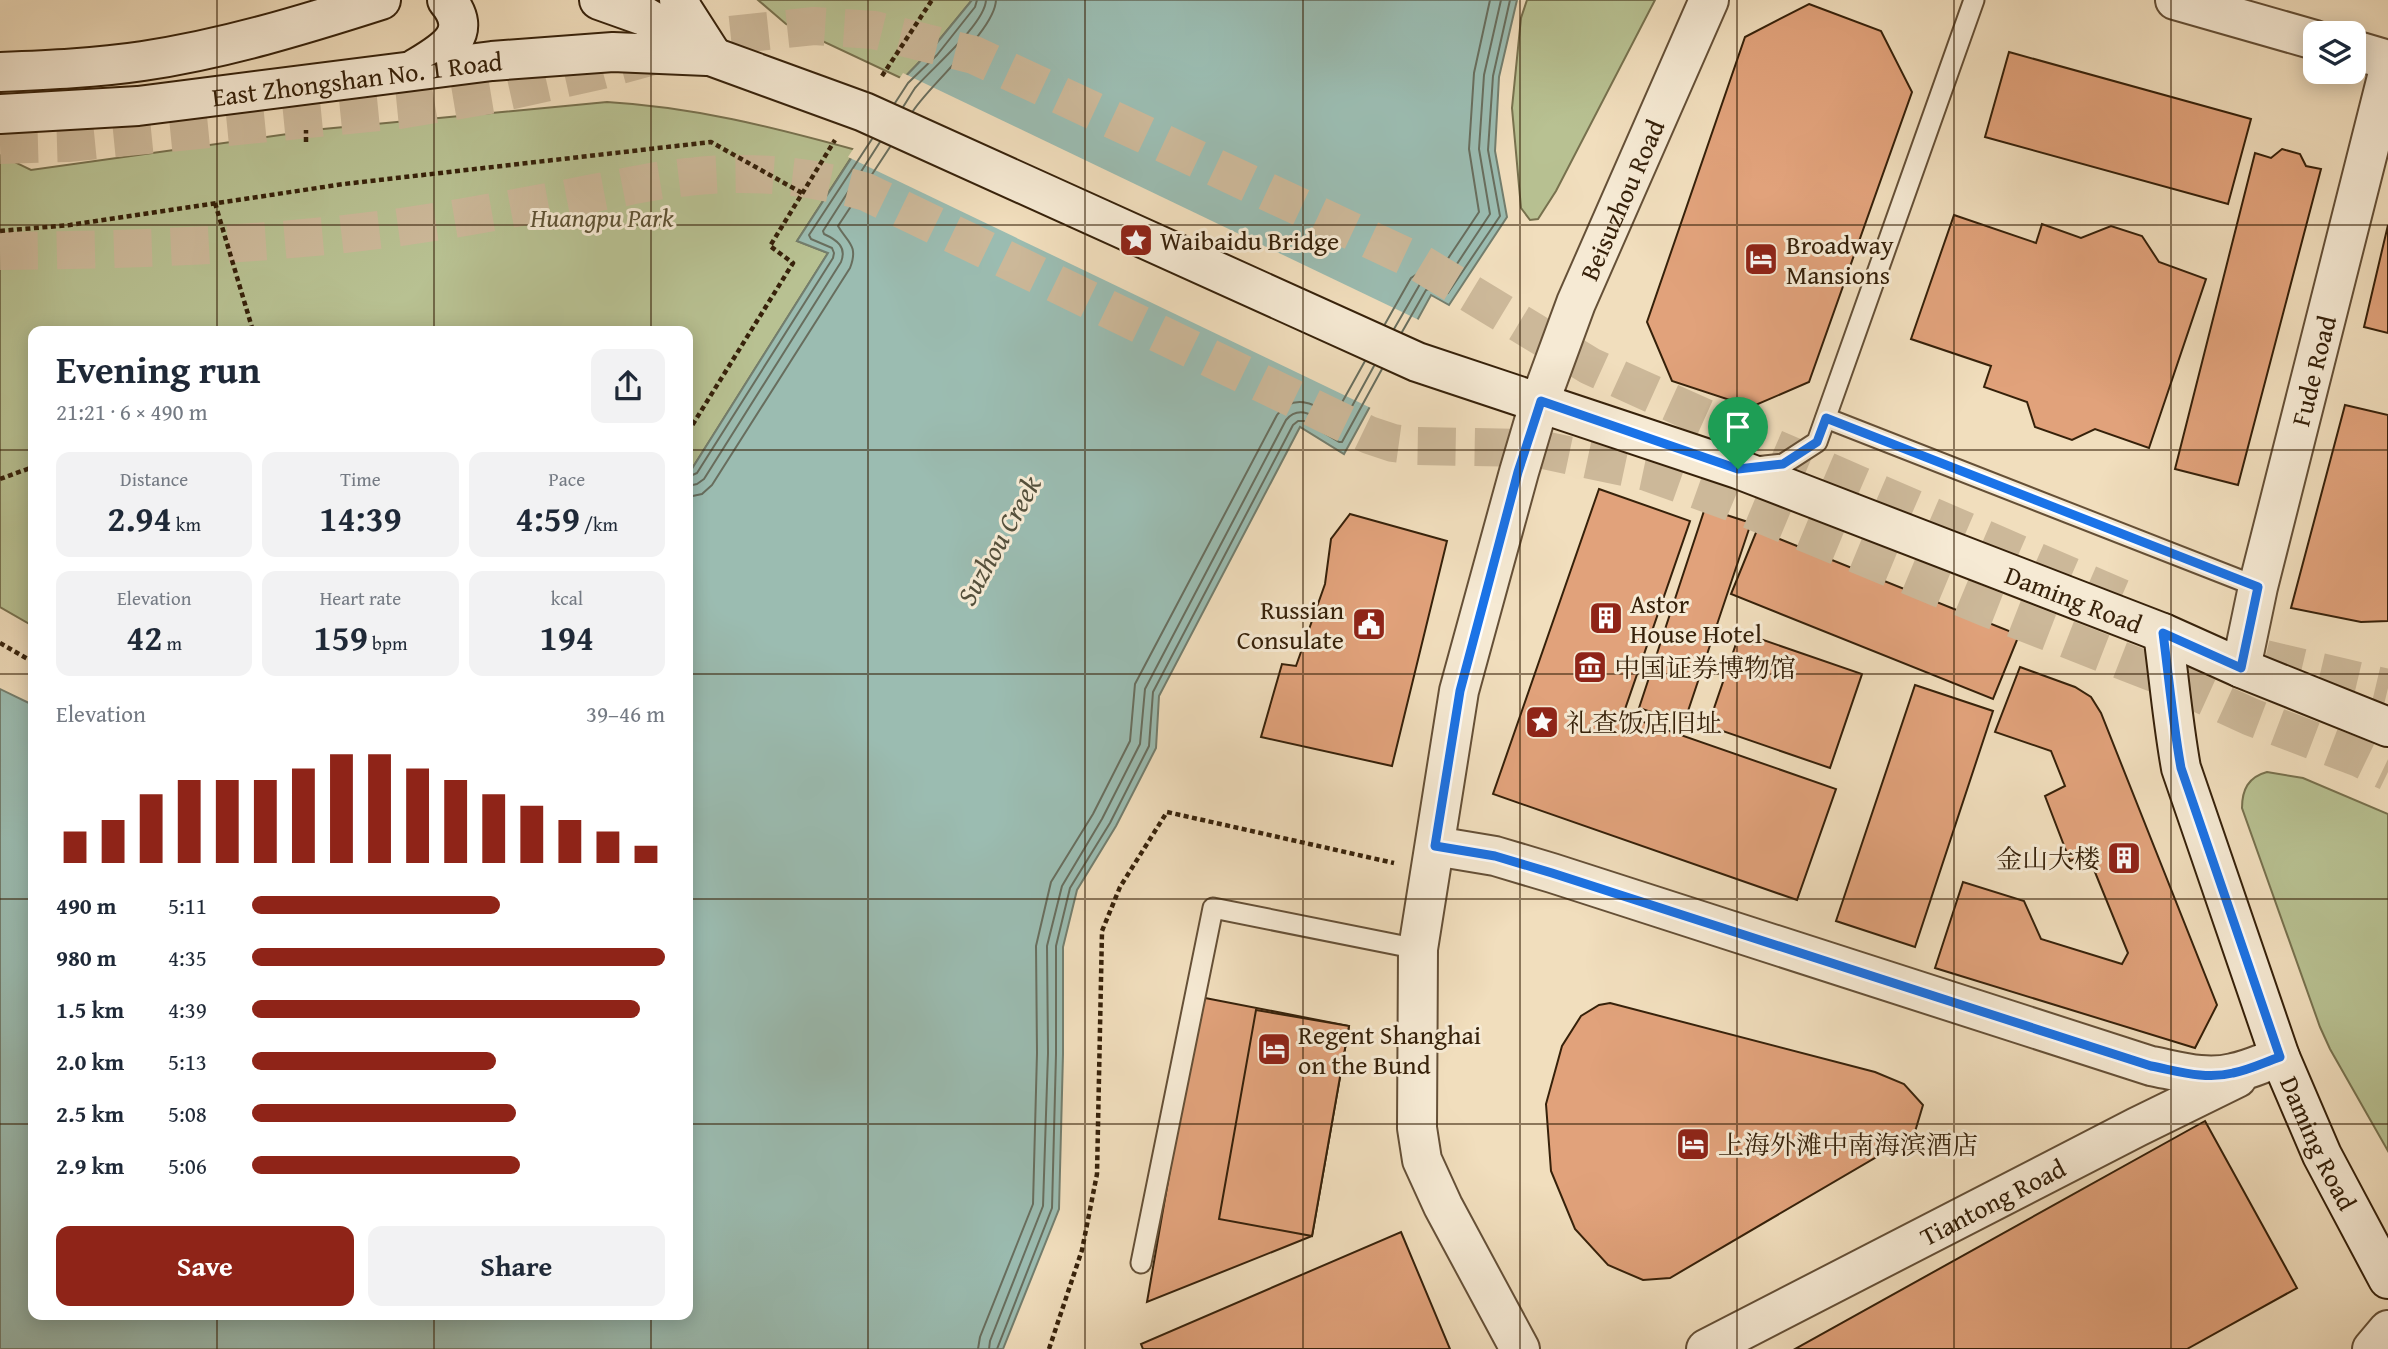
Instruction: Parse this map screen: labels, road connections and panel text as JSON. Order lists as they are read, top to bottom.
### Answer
{
  "streets": {
    "street": [
      "East Zhongshan No. 1 Road",
      "Beisuzhou Road",
      "Fude Road",
      "Daming Road",
      "Tiantong Road"
    ]
  },
  "crossings": [
    ["East Zhongshan No. 1 Road", "Daming Road"],
    ["Beisuzhou Road", "Daming Road"],
    ["Daming Road", "Tiantong Road"]
  ],
  "water": ["Suzhou Creek"],
  "parks": ["Huangpu Park"],
  "places": {
    "place": ["Waibaidu Bridge", "礼查饭店旧址"],
    "hotel": ["Broadway Mansions", "Regent Shanghai on the Bund", "上海外滩中南海滨酒店"],
    "building": ["Astor House Hotel", "金山大楼"],
    "public building": ["Russian Consulate"],
    "museum": ["中国证券博物馆"]
  },
  "page": {
    "heading": ["Evening run", "21:21 · 6 × 490 m"],
    "stats": [
      ["Distance", "2.94 km"],
      ["Time", "14:39"],
      ["Pace", "4:59 /km"],
      ["Elevation", "42 m"],
      ["Heart rate", "159 bpm"],
      ["kcal", "194"]
    ],
    "chart": ["Elevation", "39–46 m"],
    "list": [
      {
        "name": "490 m",
        "note": "5:11"
      },
      {
        "name": "980 m",
        "note": "4:35"
      },
      {
        "name": "1.5 km",
        "note": "4:39"
      },
      {
        "name": "2.0 km",
        "note": "5:13"
      },
      {
        "name": "2.5 km",
        "note": "5:08"
      },
      {
        "name": "2.9 km",
        "note": "5:06"
      }
    ],
    "buttons": ["Save", "Share"]
  }
}
